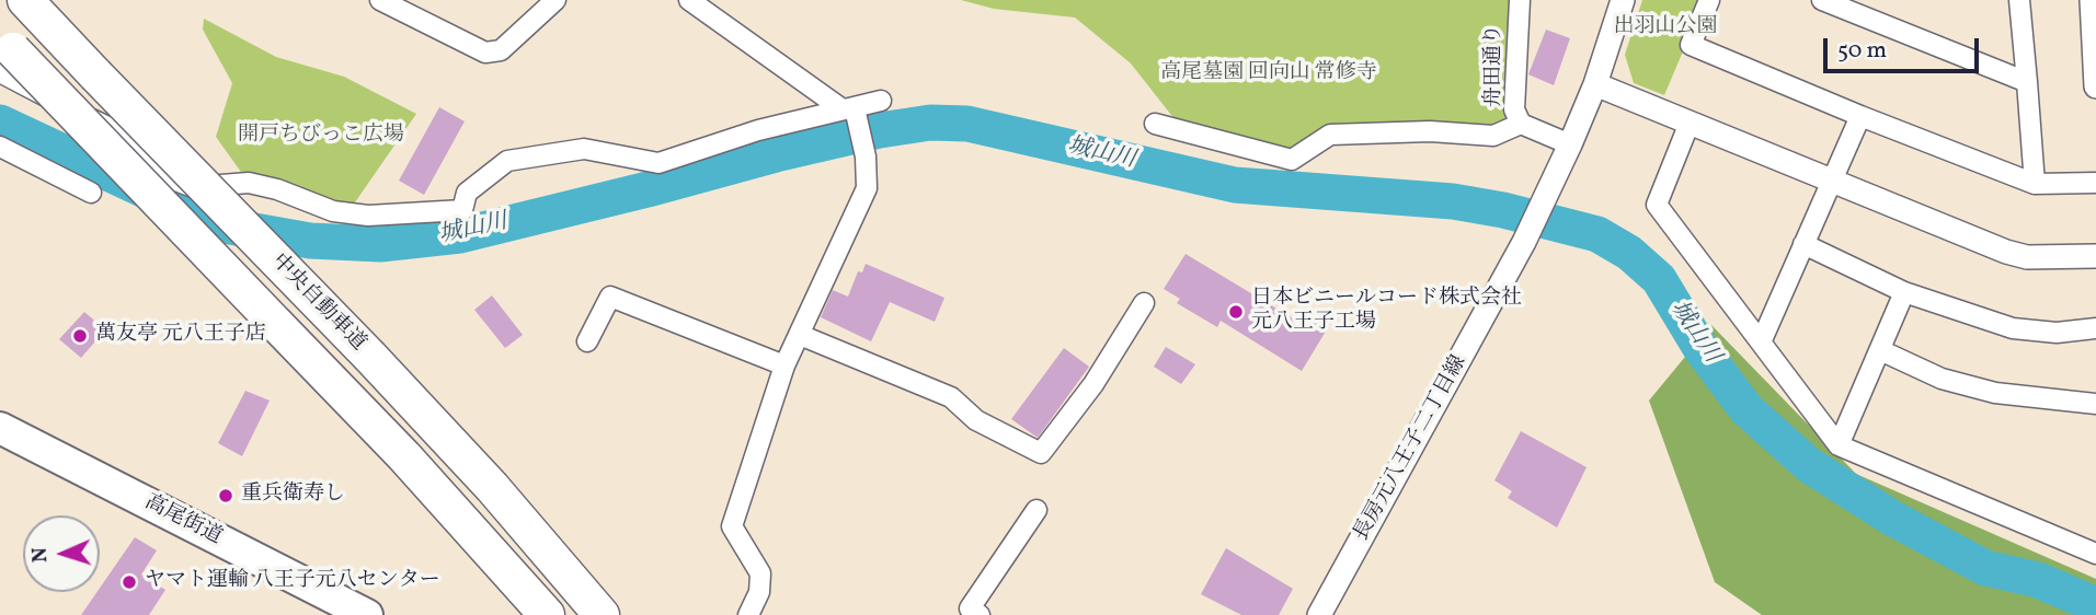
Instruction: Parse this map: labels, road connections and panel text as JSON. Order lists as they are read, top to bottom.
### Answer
{
  "streets": {
    "highway": ["中央自動車道"],
    "main road": ["高尾街道"],
    "street": ["舟田通り", "長房元八王子二丁目線"]
  },
  "crossings": [
    ["舟田通り", "長房元八王子二丁目線"]
  ],
  "water": ["城山川"],
  "parks": ["出羽山公園", "高尾墓園 回向山 常修寺", "開戸ちびっこ広場"],
  "places": [
    "日本ビニールコード株式会社 元八王子工場",
    "萬友亭 元八王子店",
    "重兵衛寿し",
    "ヤマト運輸 八王子元八センター"
  ],
  "scale_bar": "50 m",
  "north": "left"
}
